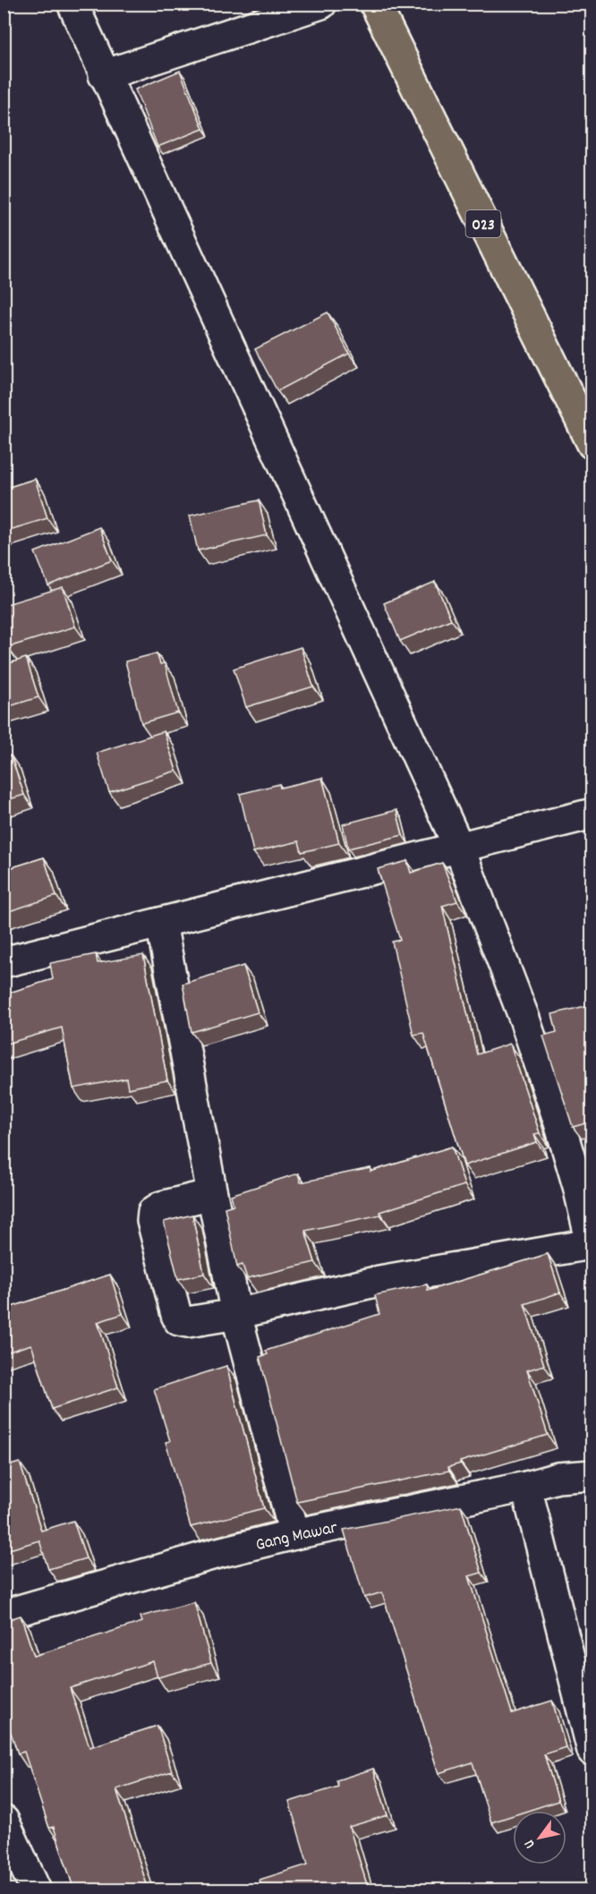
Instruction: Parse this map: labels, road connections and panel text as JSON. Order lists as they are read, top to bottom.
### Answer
{
  "streets": {
    "main road": ["023"],
    "street": ["Gang Mawar"]
  },
  "north": "bottom left"
}
